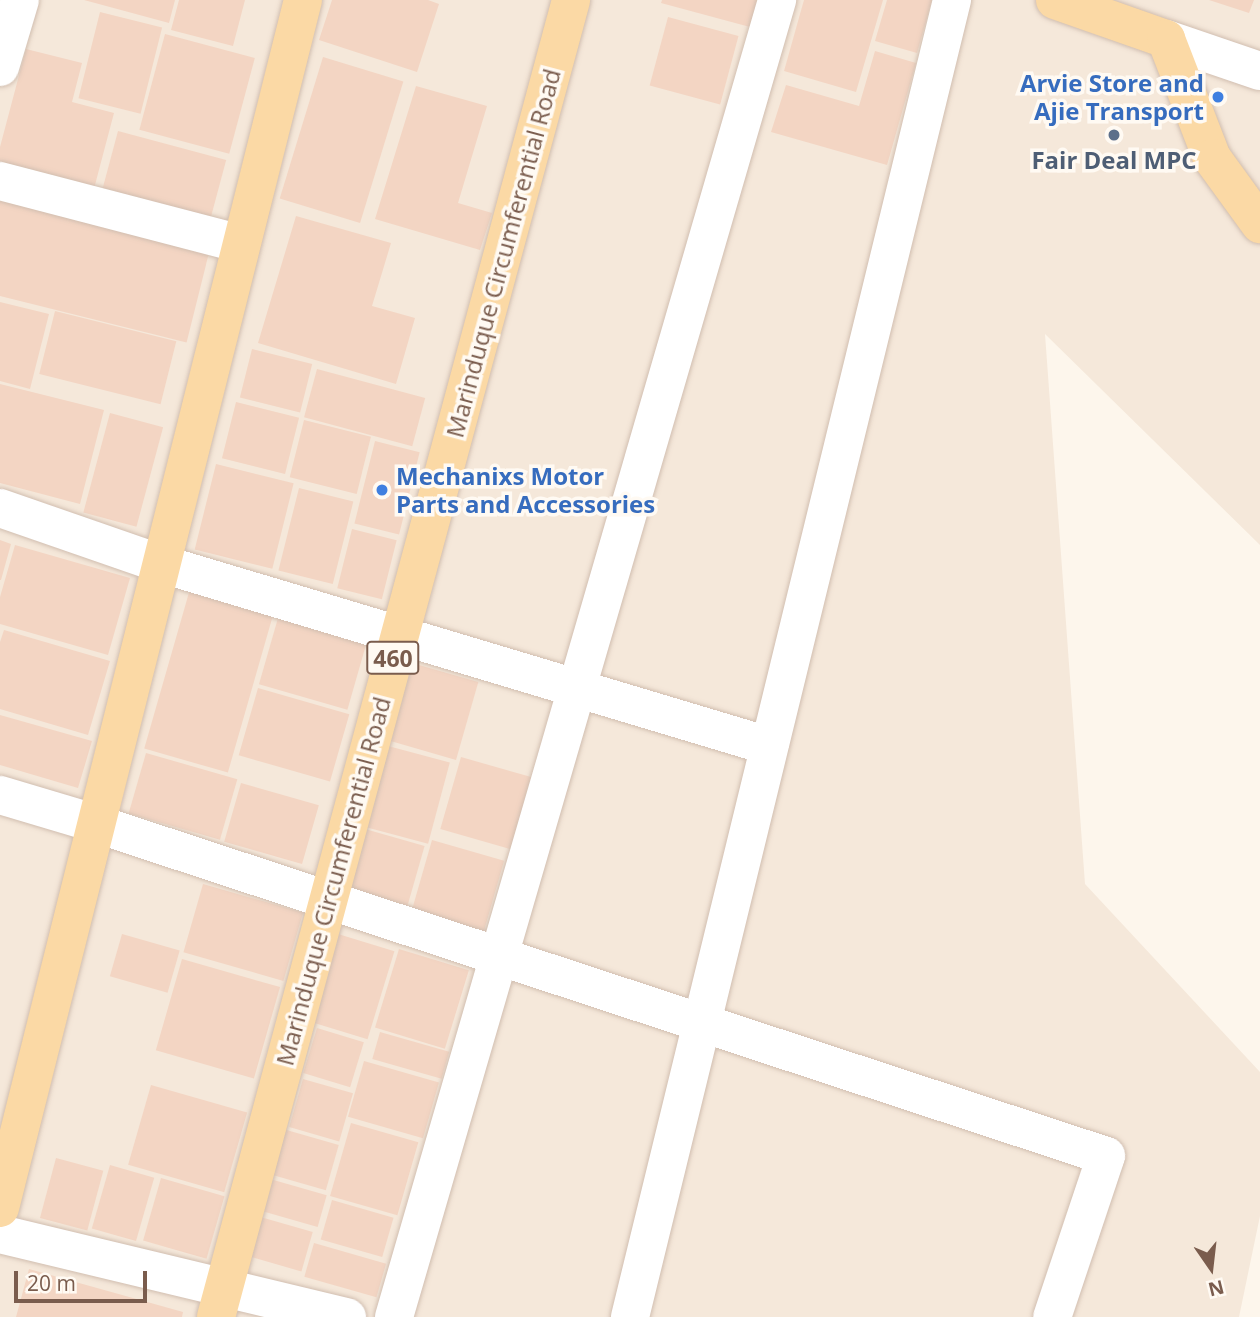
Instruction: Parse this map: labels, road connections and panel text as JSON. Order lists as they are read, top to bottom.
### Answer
{
  "streets": {
    "main road": ["Marinduque Circumferential Road", "460"]
  },
  "places": ["Arvie Store and Ajie Transport", "Fair Deal MPC", "Mechanixs Motor Parts and Accessories"],
  "scale_bar": "20 m",
  "north": "bottom"
}
